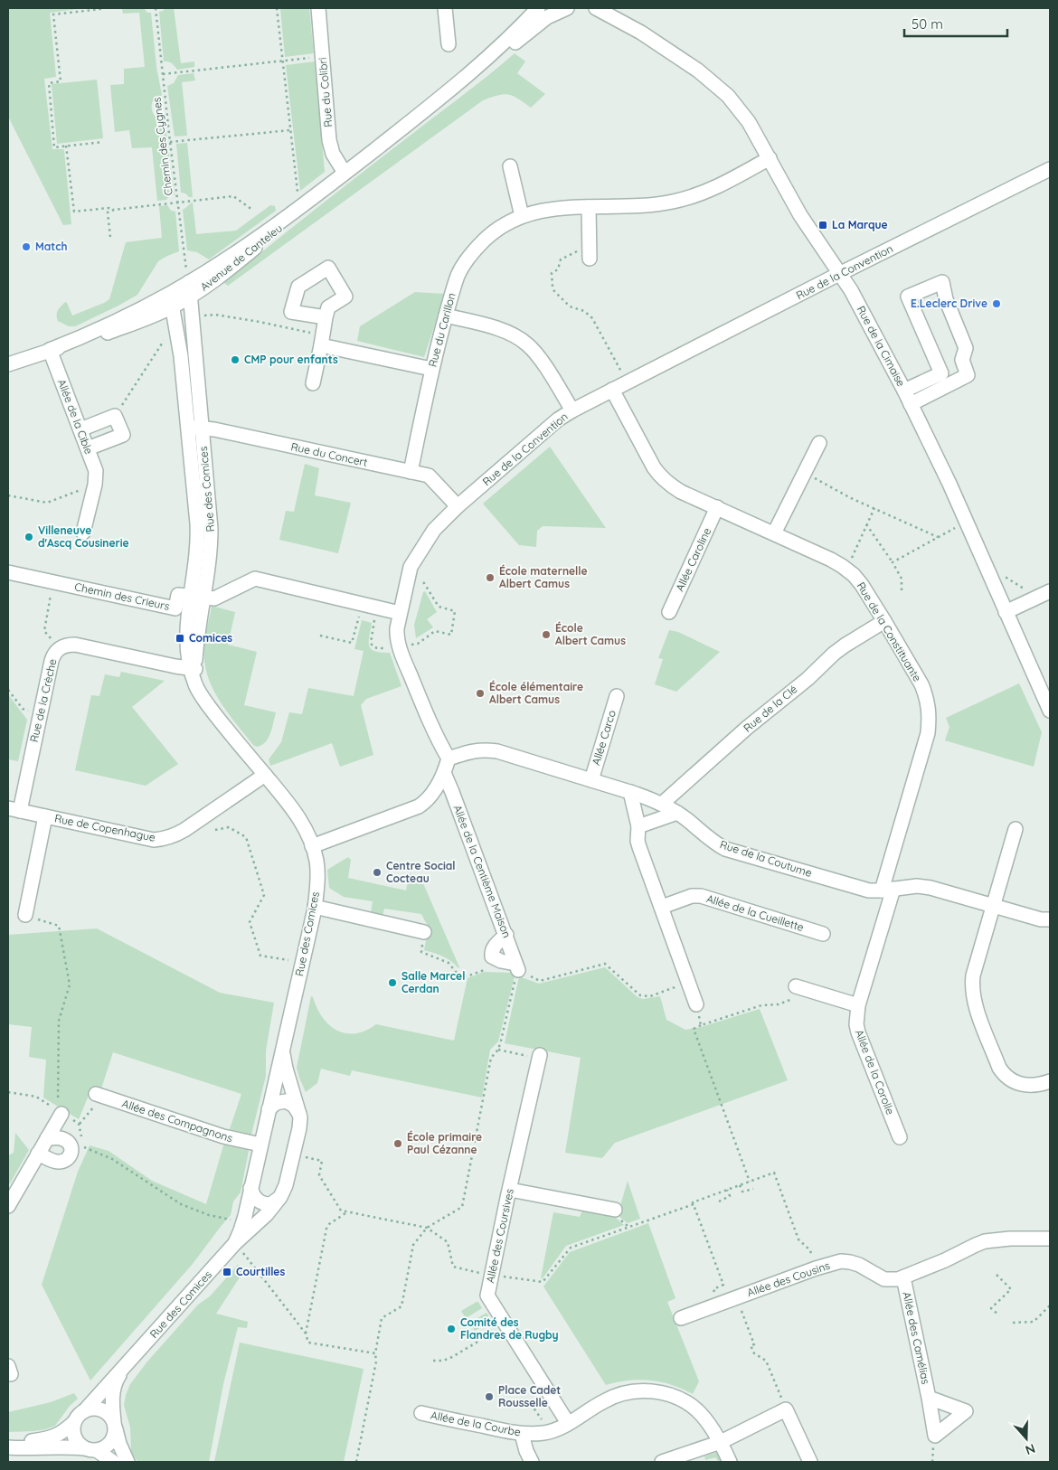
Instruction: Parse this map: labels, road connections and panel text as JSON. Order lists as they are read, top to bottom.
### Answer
{
  "streets": {
    "street": [
      "Rue du Colibri",
      "Avenue de Canteleu",
      "Rue de la Convention",
      "Rue du Carillon",
      "Rue de la Cimaise",
      "Allée de la Cible",
      "Rue du Concert",
      "Rue des Comices",
      "Allée Caroline",
      "Chemin des Crieurs",
      "Rue de la Constituante",
      "Rue de la Crèche",
      "Rue de la Clé",
      "Allée Carco",
      "Rue de Copenhague",
      "Rue de la Coutume",
      "Allée de la Centième Maison",
      "Allée de la Cueillette",
      "Allée de la Corolle",
      "Allée des Compagnons",
      "Allée des Coursives",
      "Allée des Cousins",
      "Allée des Camélias",
      "Allée de la Courbe"
    ],
    "path": ["Chemin des Cygnes"]
  },
  "crossings": [
    ["Rue du Colibri", "Avenue de Canteleu"],
    ["Chemin des Cygnes", "Avenue de Canteleu"],
    ["Chemin des Cygnes", "Rue des Comices"],
    ["Avenue de Canteleu", "Allée de la Cible"],
    ["Avenue de Canteleu", "Rue des Comices"],
    ["Rue de la Convention", "Rue de la Cimaise"],
    ["Rue de la Convention", "Rue du Concert"],
    ["Rue de la Convention", "Chemin des Crieurs"],
    ["Rue de la Convention", "Rue de la Constituante"],
    ["Rue de la Convention", "Rue de la Coutume"],
    ["Rue du Carillon", "Rue de la Cimaise"],
    ["Rue du Carillon", "Rue du Concert"],
    ["Rue du Concert", "Rue des Comices"],
    ["Rue des Comices", "Chemin des Crieurs"],
    ["Rue des Comices", "Rue de la Crèche"],
    ["Rue des Comices", "Rue de Copenhague"],
    ["Rue des Comices", "Allée des Compagnons"],
    ["Allée Caroline", "Rue de la Constituante"],
    ["Rue de la Constituante", "Rue de la Clé"],
    ["Rue de la Constituante", "Rue de la Coutume"],
    ["Rue de la Constituante", "Allée de la Corolle"],
    ["Rue de la Crèche", "Rue de Copenhague"],
    ["Rue de la Clé", "Rue de la Coutume"],
    ["Allée Carco", "Rue de la Coutume"],
    ["Rue de la Coutume", "Allée de la Corolle"],
    ["Allée des Coursives", "Allée de la Courbe"],
    ["Allée des Cousins", "Allée des Camélias"]
  ],
  "places": {
    "transit": ["La Marque", "Comices", "Courtilles"],
    "other": [
      "Match",
      "E.Leclerc Drive",
      "CMP pour enfants",
      "Villeneuve d'Ascq Cousinerie",
      "École maternelle Albert Camus",
      "École Albert Camus",
      "École élémentaire Albert Camus",
      "Centre Social Cocteau",
      "Salle Marcel Cerdan",
      "École primaire Paul Cézanne",
      "Comité des Flandres de Rugby",
      "Place Cadet Rousselle"
    ]
  },
  "scale_bar": "50 m",
  "north": "bottom"
}
